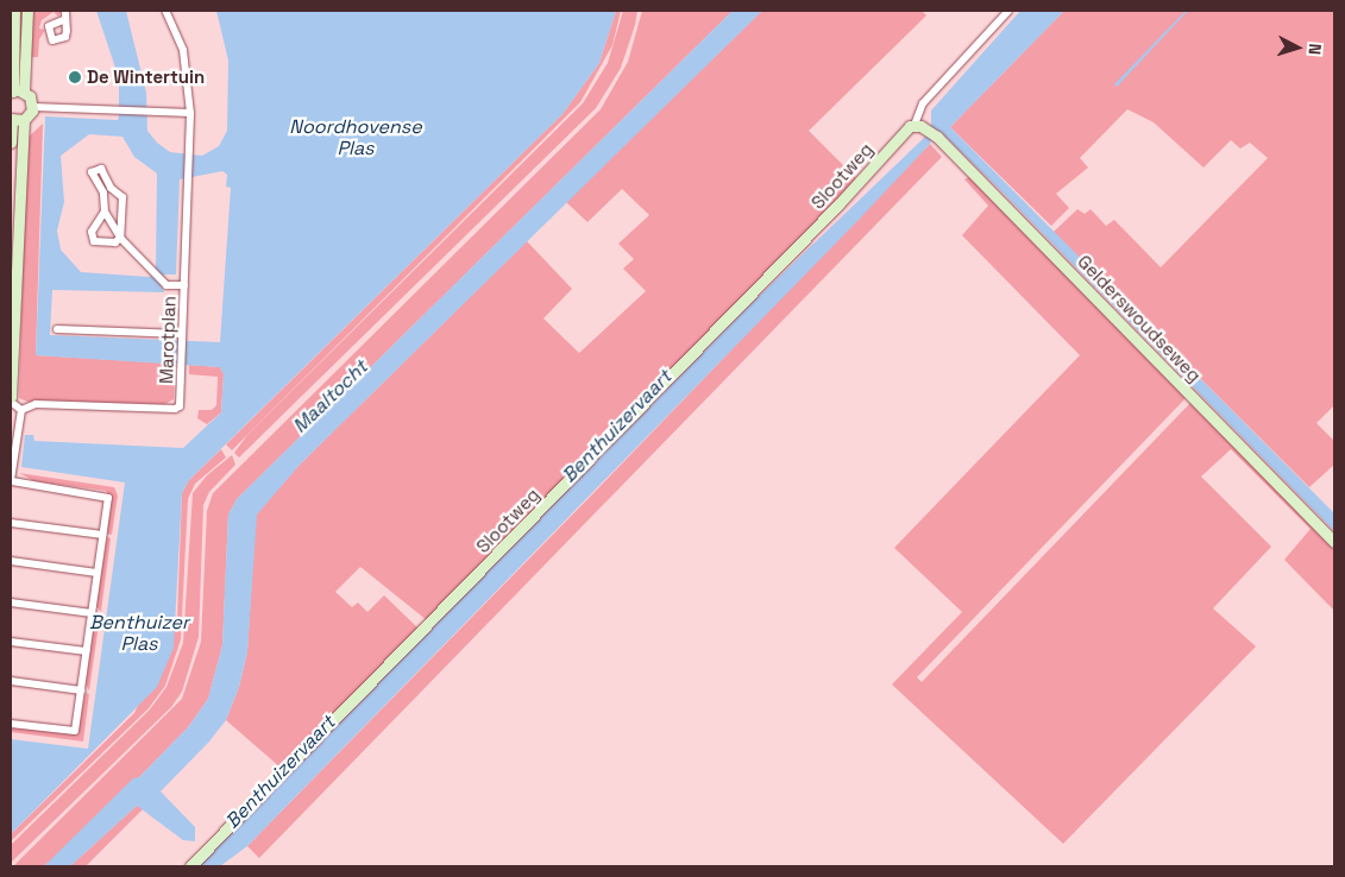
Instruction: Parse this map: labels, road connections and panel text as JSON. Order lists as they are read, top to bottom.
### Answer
{
  "streets": {
    "street": ["Slootweg", "Gelderswoudseweg", "Marotplan"]
  },
  "crossings": [
    ["Slootweg", "Gelderswoudseweg"]
  ],
  "water": [
    "Noordhovense Plas",
    "Maaltocht",
    "Benthuizervaart",
    "Benthuizer Plas"
  ],
  "places": ["De Wintertuin"],
  "north": "right"
}
